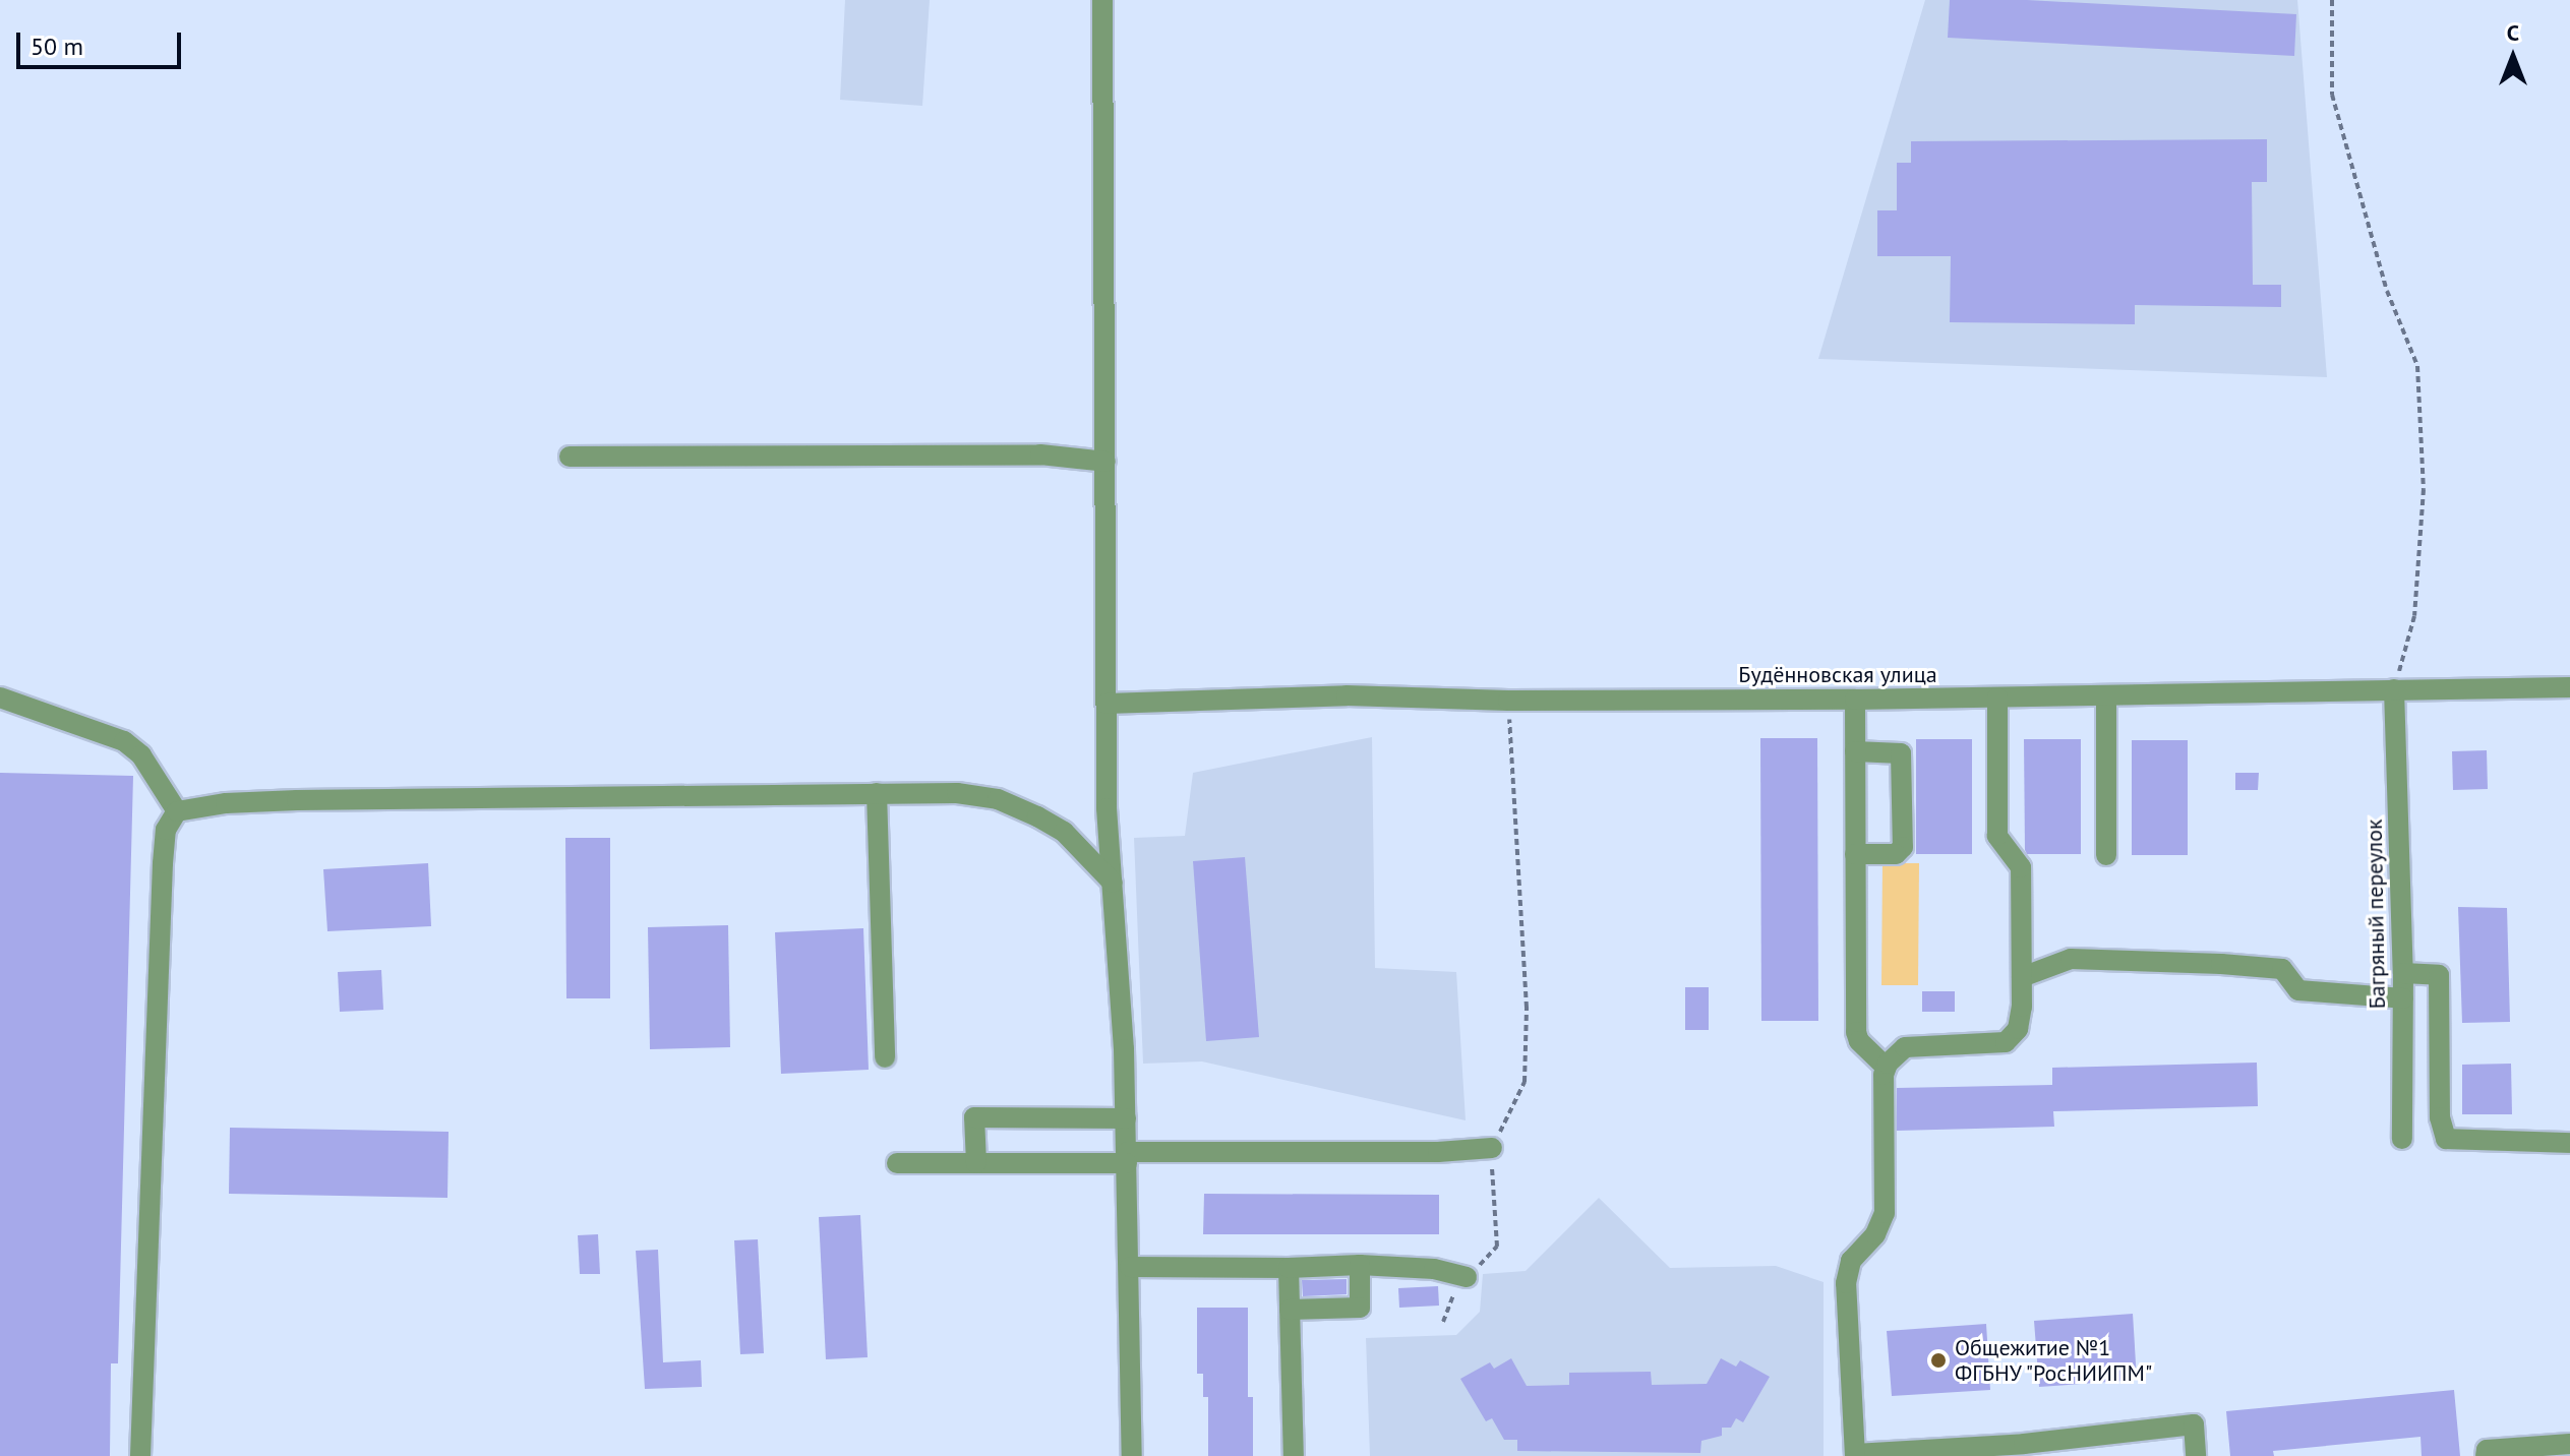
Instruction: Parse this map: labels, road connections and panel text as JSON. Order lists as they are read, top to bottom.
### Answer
{
  "streets": {
    "street": ["Будённовская улица", "Багряный переулок"]
  },
  "crossings": [
    ["Будённовская улица", "Багряный переулок"]
  ],
  "places": ["Общежитие №1 ФГБНУ \"РосНИИПМ\""],
  "scale_bar": "50 m",
  "north": "top"
}
